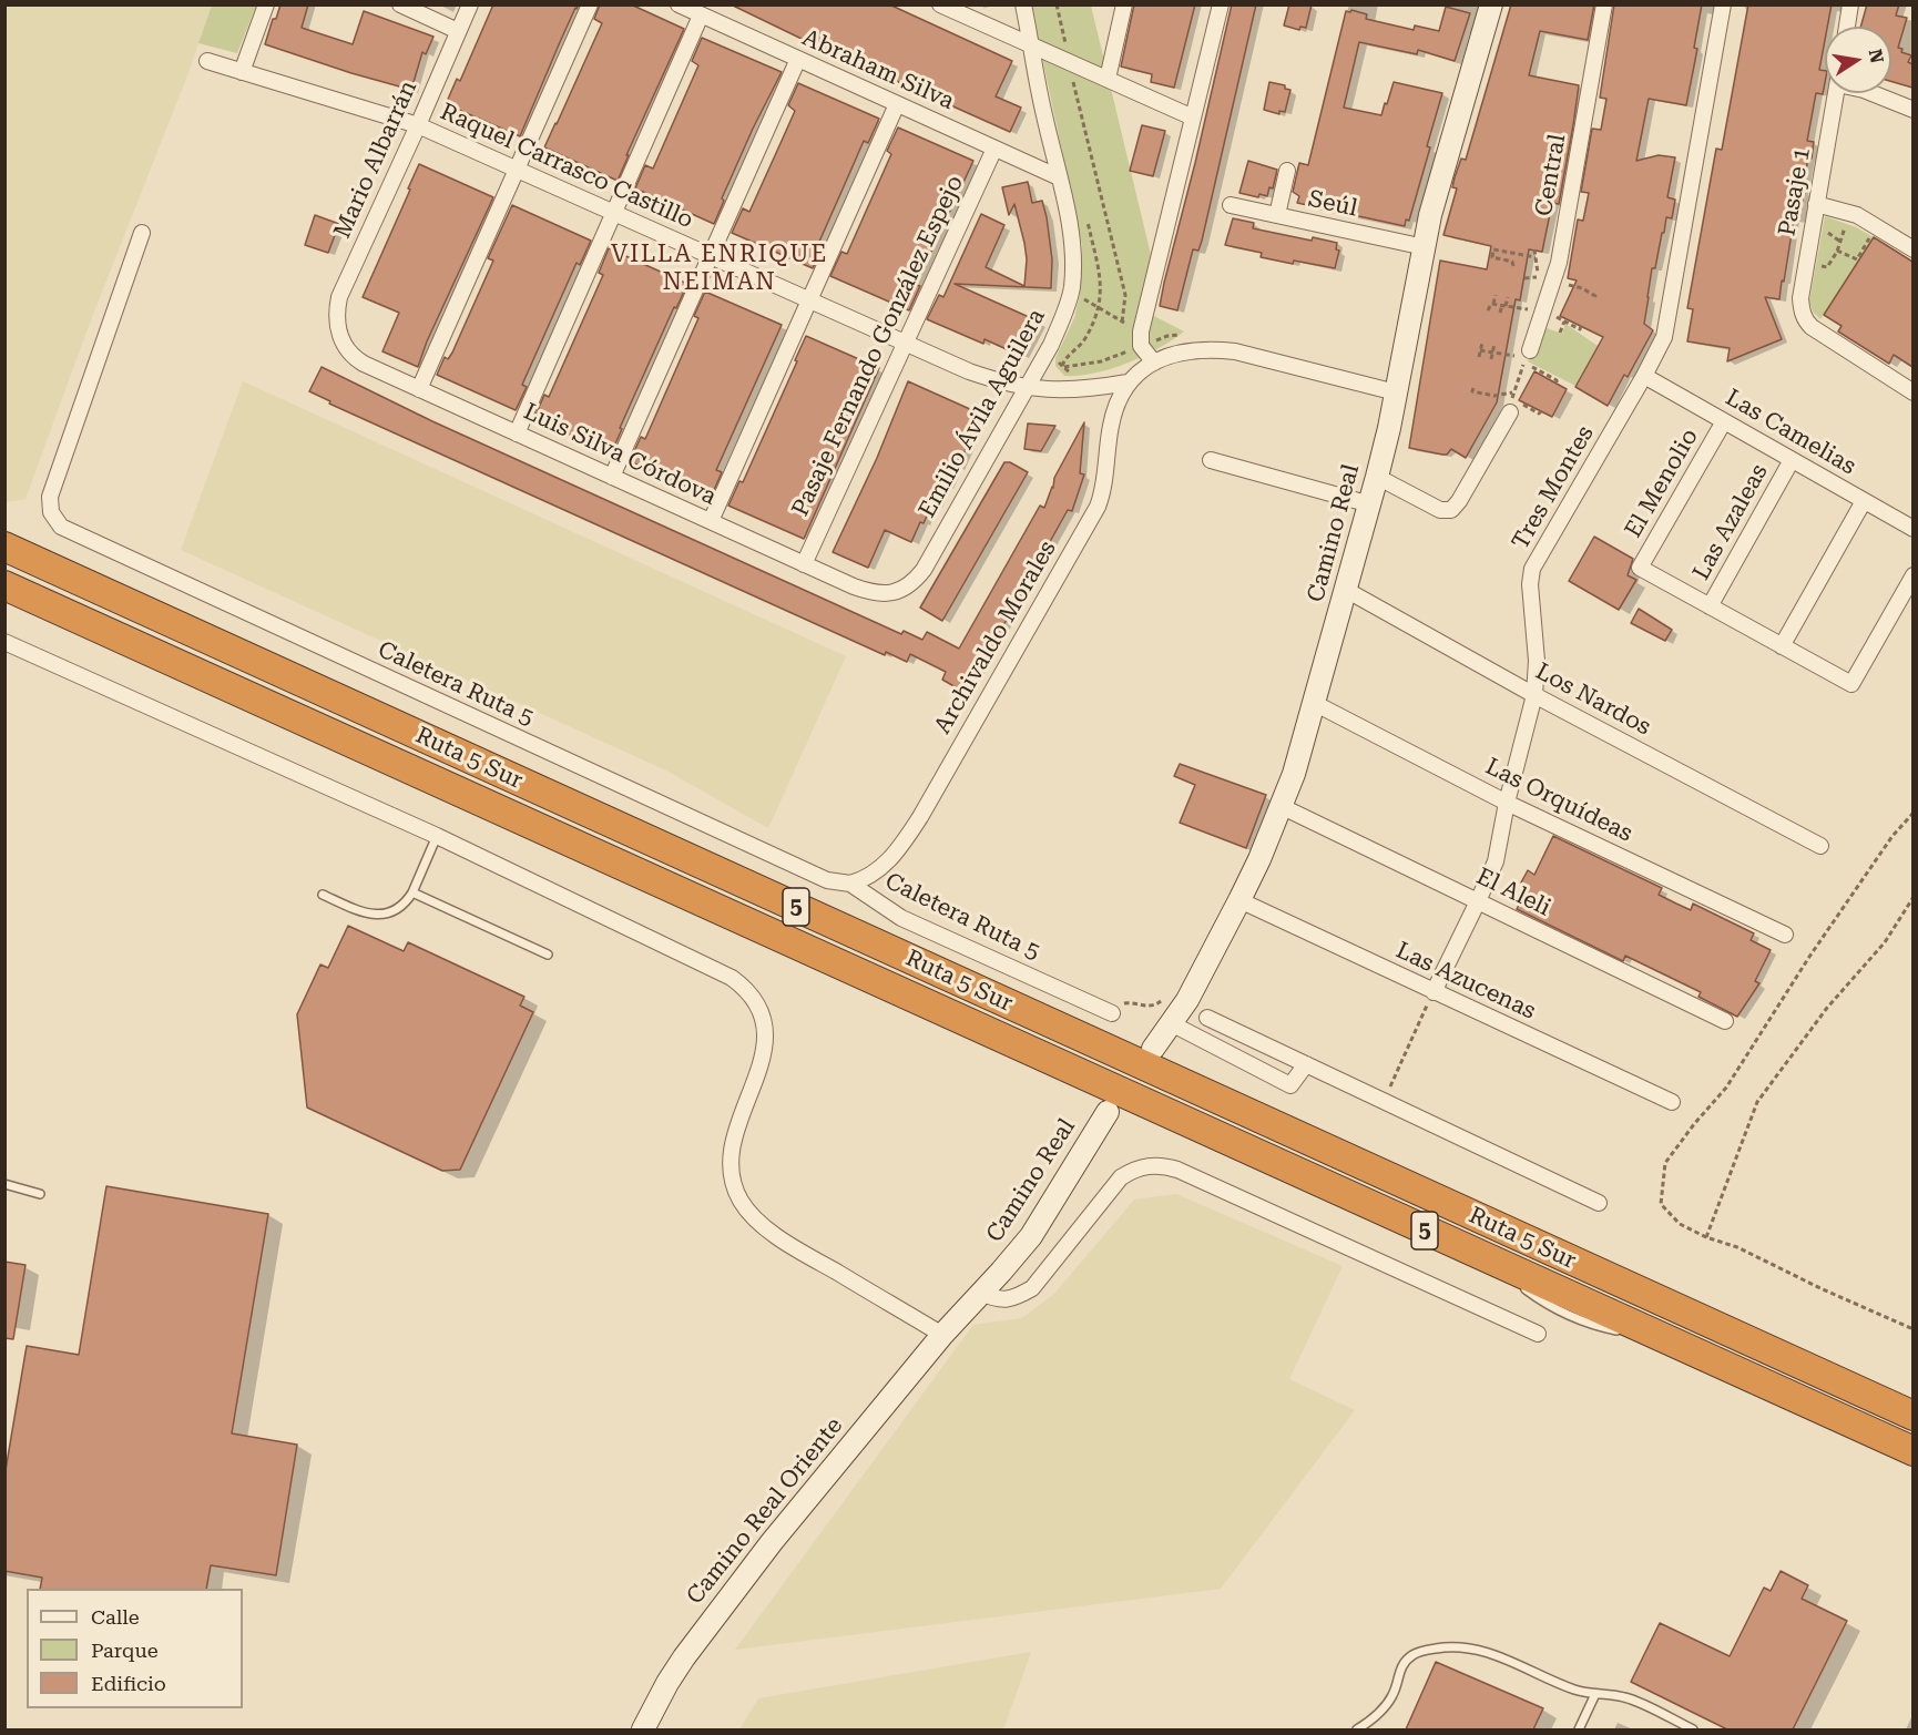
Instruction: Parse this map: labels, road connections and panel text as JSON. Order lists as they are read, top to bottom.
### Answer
{
  "streets": {
    "highway": ["Ruta 5 Sur", "5"],
    "street": [
      "Abraham Silva",
      "Mario Albarrán",
      "Raquel Carrasco Castillo",
      "Central",
      "Pasaje 1",
      "Seúl",
      "Pasaje Fernando González Espejo",
      "Emilio Ávila Aguilera",
      "Las Camelias",
      "Luis Silva Córdova",
      "El Menolio",
      "Tres Montes",
      "Las Azaleas",
      "Camino Real",
      "Archivaldo Morales",
      "Caletera Ruta 5",
      "Los Nardos",
      "Las Orquídeas",
      "El Aleli",
      "Las Azucenas",
      "Camino Real Oriente"
    ]
  },
  "crossings": [
    ["Abraham Silva", "Pasaje Fernando González Espejo"],
    ["Abraham Silva", "Emilio Ávila Aguilera"],
    ["Mario Albarrán", "Raquel Carrasco Castillo"],
    ["Mario Albarrán", "Luis Silva Córdova"],
    ["Raquel Carrasco Castillo", "Pasaje Fernando González Espejo"],
    ["Raquel Carrasco Castillo", "Emilio Ávila Aguilera"],
    ["Raquel Carrasco Castillo", "Archivaldo Morales"],
    ["Seúl", "Camino Real"],
    ["Pasaje Fernando González Espejo", "Luis Silva Córdova"],
    ["Emilio Ávila Aguilera", "Luis Silva Córdova"],
    ["Las Camelias", "El Menolio"],
    ["Las Camelias", "Tres Montes"],
    ["Las Camelias", "Las Azaleas"],
    ["El Menolio", "Las Azaleas"],
    ["Tres Montes", "Los Nardos"],
    ["Tres Montes", "Las Orquídeas"],
    ["Tres Montes", "El Aleli"],
    ["Tres Montes", "Las Azucenas"],
    ["Camino Real", "Los Nardos"],
    ["Camino Real", "Las Orquídeas"],
    ["Camino Real", "El Aleli"],
    ["Camino Real", "Las Azucenas"],
    ["Camino Real", "Camino Real Oriente"],
    ["Archivaldo Morales", "Caletera Ruta 5"]
  ],
  "districts": ["VILLA ENRIQUE NEIMAN"],
  "legend": ["Calle", "Parque", "Edificio"],
  "north": "right"
}
